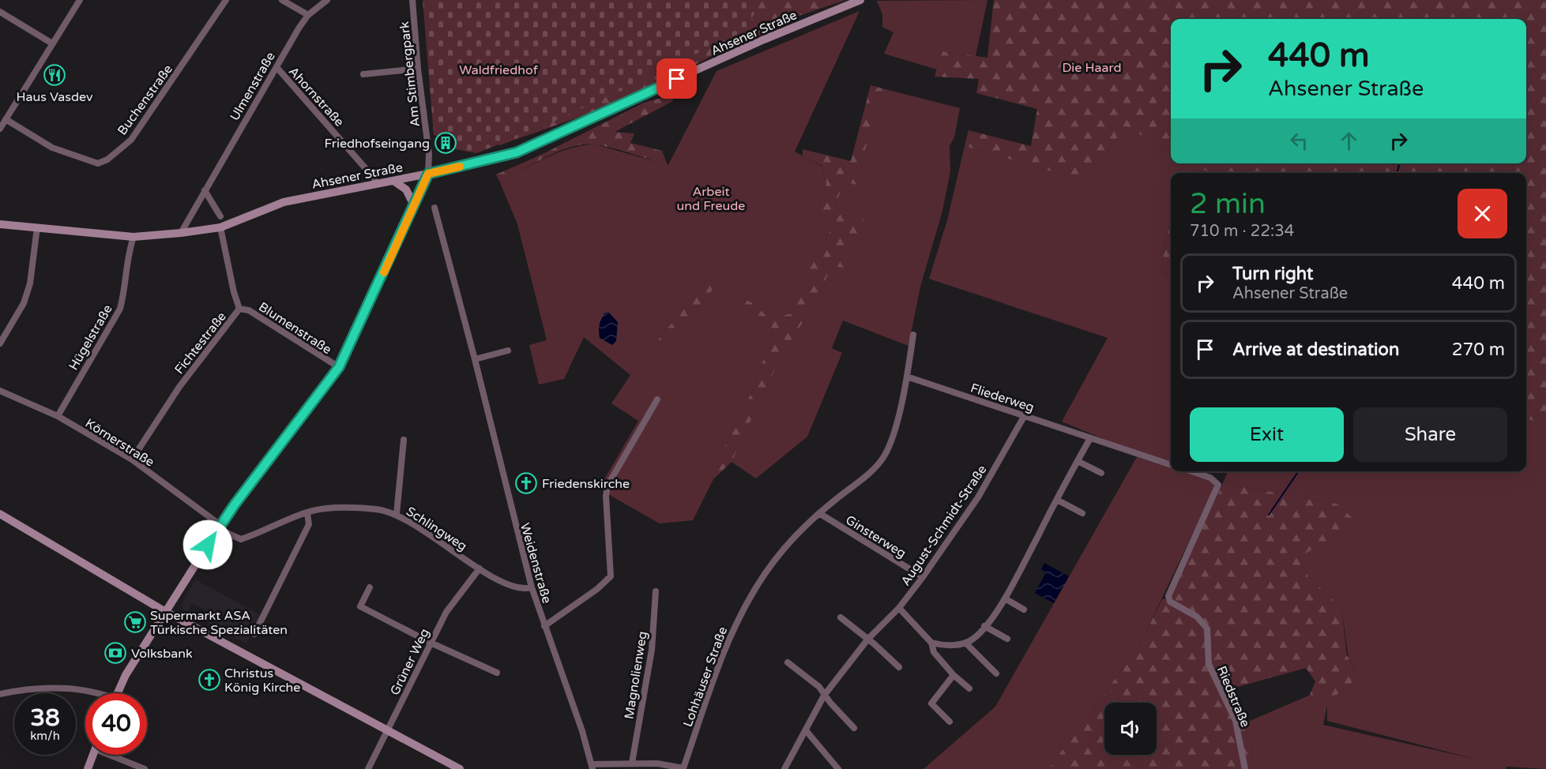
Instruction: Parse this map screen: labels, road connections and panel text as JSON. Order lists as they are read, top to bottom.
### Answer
{
  "streets": {
    "street": [
      "Ahsener Straße",
      "Am Stimbergpark",
      "Ulmenstraße",
      "Ahornstraße",
      "Buchenstraße",
      "Blumenstraße",
      "Hügelstraße",
      "Fichtestraße",
      "Fliederweg",
      "Körnerstraße",
      "August-Schmidt-Straße",
      "Schlingweg",
      "Ginsterweg",
      "Weidenstraße",
      "Grüner Weg",
      "Magnolienweg",
      "Lohhäuser Straße",
      "Riedstraße"
    ]
  },
  "crossings": [
    ["Ahsener Straße", "Am Stimbergpark"],
    ["Ahsener Straße", "Ulmenstraße"],
    ["Ahsener Straße", "Ahornstraße"],
    ["Ahsener Straße", "Hügelstraße"],
    ["Ahsener Straße", "Fichtestraße"],
    ["Ulmenstraße", "Ahornstraße"],
    ["Blumenstraße", "Fichtestraße"],
    ["Hügelstraße", "Körnerstraße"],
    ["Fichtestraße", "Körnerstraße"],
    ["Fliederweg", "August-Schmidt-Straße"],
    ["Fliederweg", "Lohhäuser Straße"],
    ["Körnerstraße", "Schlingweg"],
    ["August-Schmidt-Straße", "Ginsterweg"],
    ["Schlingweg", "Weidenstraße"],
    ["Schlingweg", "Grüner Weg"],
    ["Ginsterweg", "Lohhäuser Straße"],
    ["Weidenstraße", "Lohhäuser Straße"],
    ["Magnolienweg", "Lohhäuser Straße"]
  ],
  "parks": ["Die Haard", "Waldfriedhof", "Arbeit und Freude"],
  "places": {
    "restaurant": ["Haus Vasdev"],
    "building": ["Friedhofseingang"],
    "church": ["Friedenskirche", "Christus König Kirche"],
    "supermarket": ["Supermarkt ASA Türkische Spezialitäten"],
    "bank": ["Volksbank"]
  },
  "page": {
    "turn": ["440 m", "Ahsener Straße"],
    "heading": ["2 min", "710 m · 22:34"],
    "list": [
      {
        "name": "Turn right",
        "note": "Ahsener Straße",
        "value": "440 m"
      },
      {
        "name": "Arrive at destination",
        "value": "270 m"
      }
    ],
    "buttons": ["Exit", "Share"],
    "speed": "38 km/h",
    "limit": "40"
  }
}
